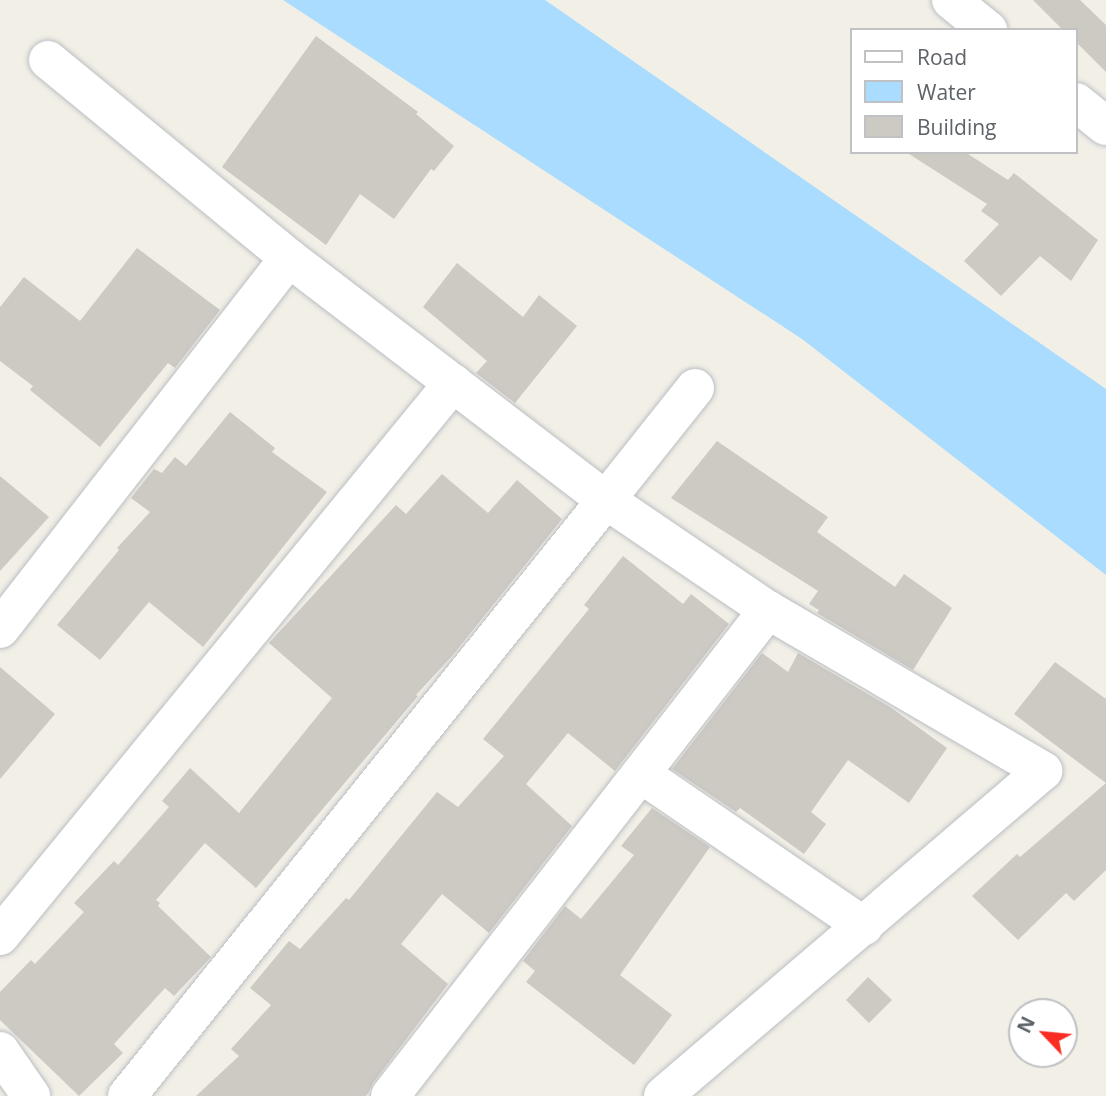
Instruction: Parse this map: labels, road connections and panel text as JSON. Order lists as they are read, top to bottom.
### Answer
{
  "legend": ["Road", "Water", "Building"],
  "north": "top left"
}
